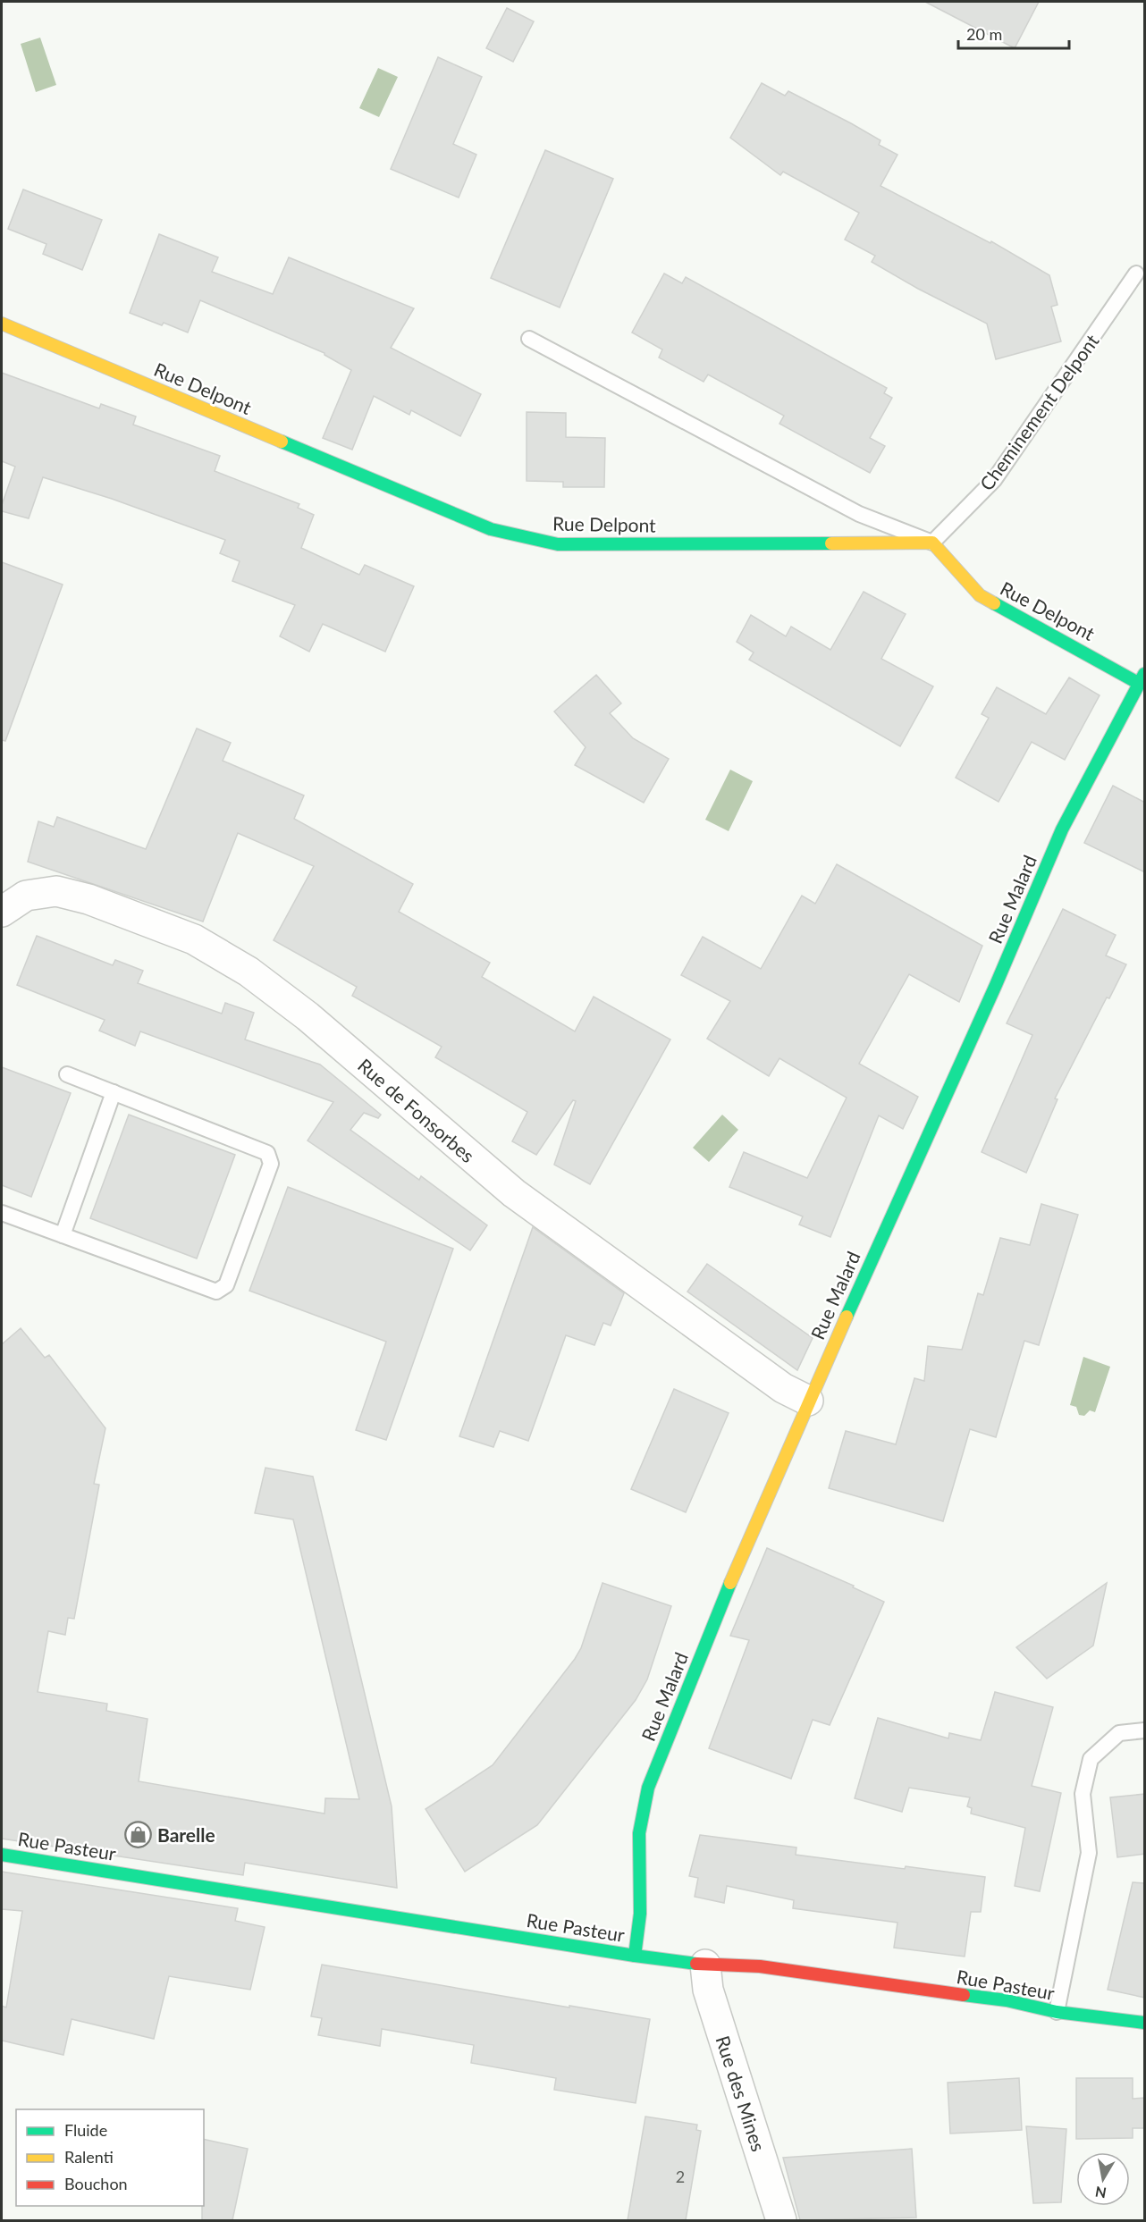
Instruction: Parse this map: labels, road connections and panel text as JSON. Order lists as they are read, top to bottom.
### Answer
{
  "streets": {
    "street": [
      "Rue Delpont",
      "Rue Malard",
      "Rue de Fonsorbes",
      "Rue Pasteur",
      "Rue des Mines"
    ],
    "lane": ["Cheminement Delpont"]
  },
  "crossings": [
    ["Rue Delpont", "Cheminement Delpont"],
    ["Rue Delpont", "Rue Malard"],
    ["Rue Malard", "Rue de Fonsorbes"],
    ["Rue Malard", "Rue Pasteur"],
    ["Rue Pasteur", "Rue des Mines"]
  ],
  "places": {
    "shop": ["Barelle"]
  },
  "house_numbers": ["2"],
  "legend": ["Fluide", "Ralenti", "Bouchon"],
  "scale_bar": "20 m",
  "north": "bottom"
}
